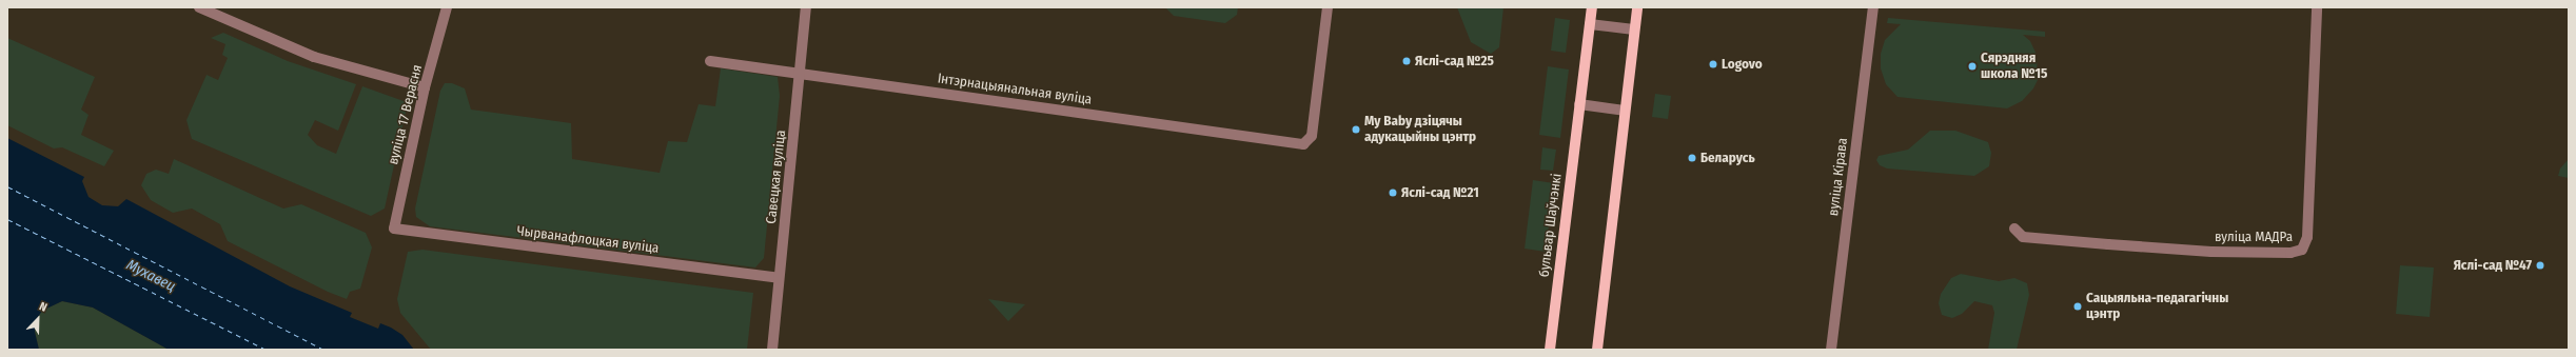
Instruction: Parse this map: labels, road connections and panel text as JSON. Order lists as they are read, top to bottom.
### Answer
{
  "streets": {
    "main road": ["бульвар Шаўчэнкі"],
    "street": [
      "Інтэрнацыянальная вуліца",
      "вуліца 17 Верасня",
      "Савецкая вуліца",
      "вуліца Кірава",
      "вуліца МАДРа",
      "Чырванафлоцкая вуліца"
    ]
  },
  "crossings": [
    ["Інтэрнацыянальная вуліца", "Савецкая вуліца"],
    ["вуліца 17 Верасня", "Чырванафлоцкая вуліца"],
    ["Савецкая вуліца", "Чырванафлоцкая вуліца"]
  ],
  "water": ["Мухавец"],
  "places": [
    "Яслі-сад №25",
    "Logovo",
    "Сярэдняя школа №15",
    "My Baby дзіцячы адукацыйны цэнтр",
    "Беларусь",
    "Яслі-сад №21",
    "Яслі-сад №47",
    "Сацыяльна-педагагічны цэнтр"
  ],
  "north": "top right"
}
